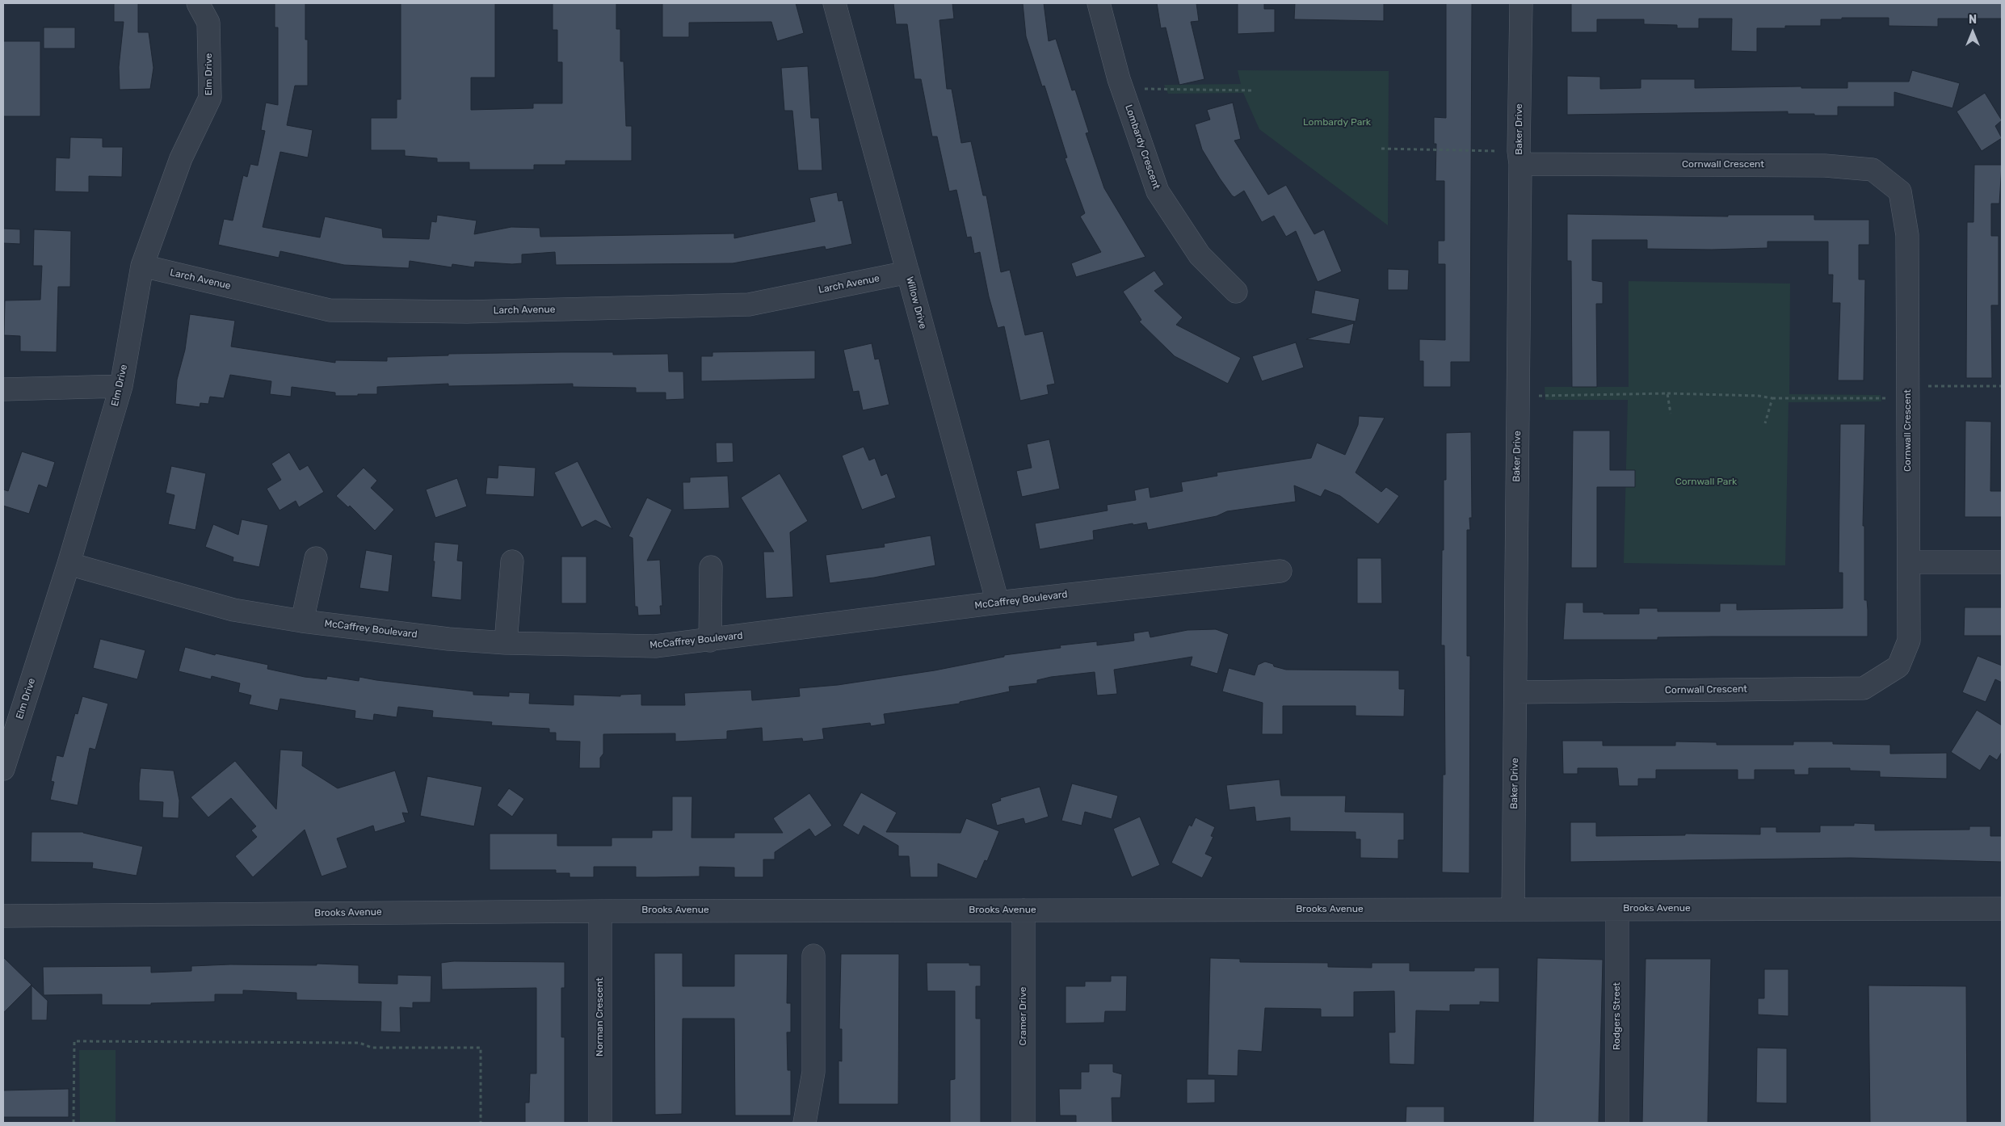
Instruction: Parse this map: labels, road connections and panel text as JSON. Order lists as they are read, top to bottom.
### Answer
{
  "streets": {
    "street": [
      "Elm Drive",
      "Baker Drive",
      "Lombardy Crescent",
      "Cornwall Crescent",
      "Larch Avenue",
      "Willow Drive",
      "McCaffrey Boulevard",
      "Brooks Avenue",
      "Cramer Drive",
      "Rodgers Street",
      "Norman Crescent"
    ]
  },
  "crossings": [
    ["Elm Drive", "Larch Avenue"],
    ["Elm Drive", "McCaffrey Boulevard"],
    ["Baker Drive", "Cornwall Crescent"],
    ["Baker Drive", "Brooks Avenue"],
    ["Larch Avenue", "Willow Drive"],
    ["Willow Drive", "McCaffrey Boulevard"],
    ["Brooks Avenue", "Cramer Drive"],
    ["Brooks Avenue", "Rodgers Street"],
    ["Brooks Avenue", "Norman Crescent"]
  ],
  "parks": ["Lombardy Park", "Cornwall Park"],
  "north": "top"
}
